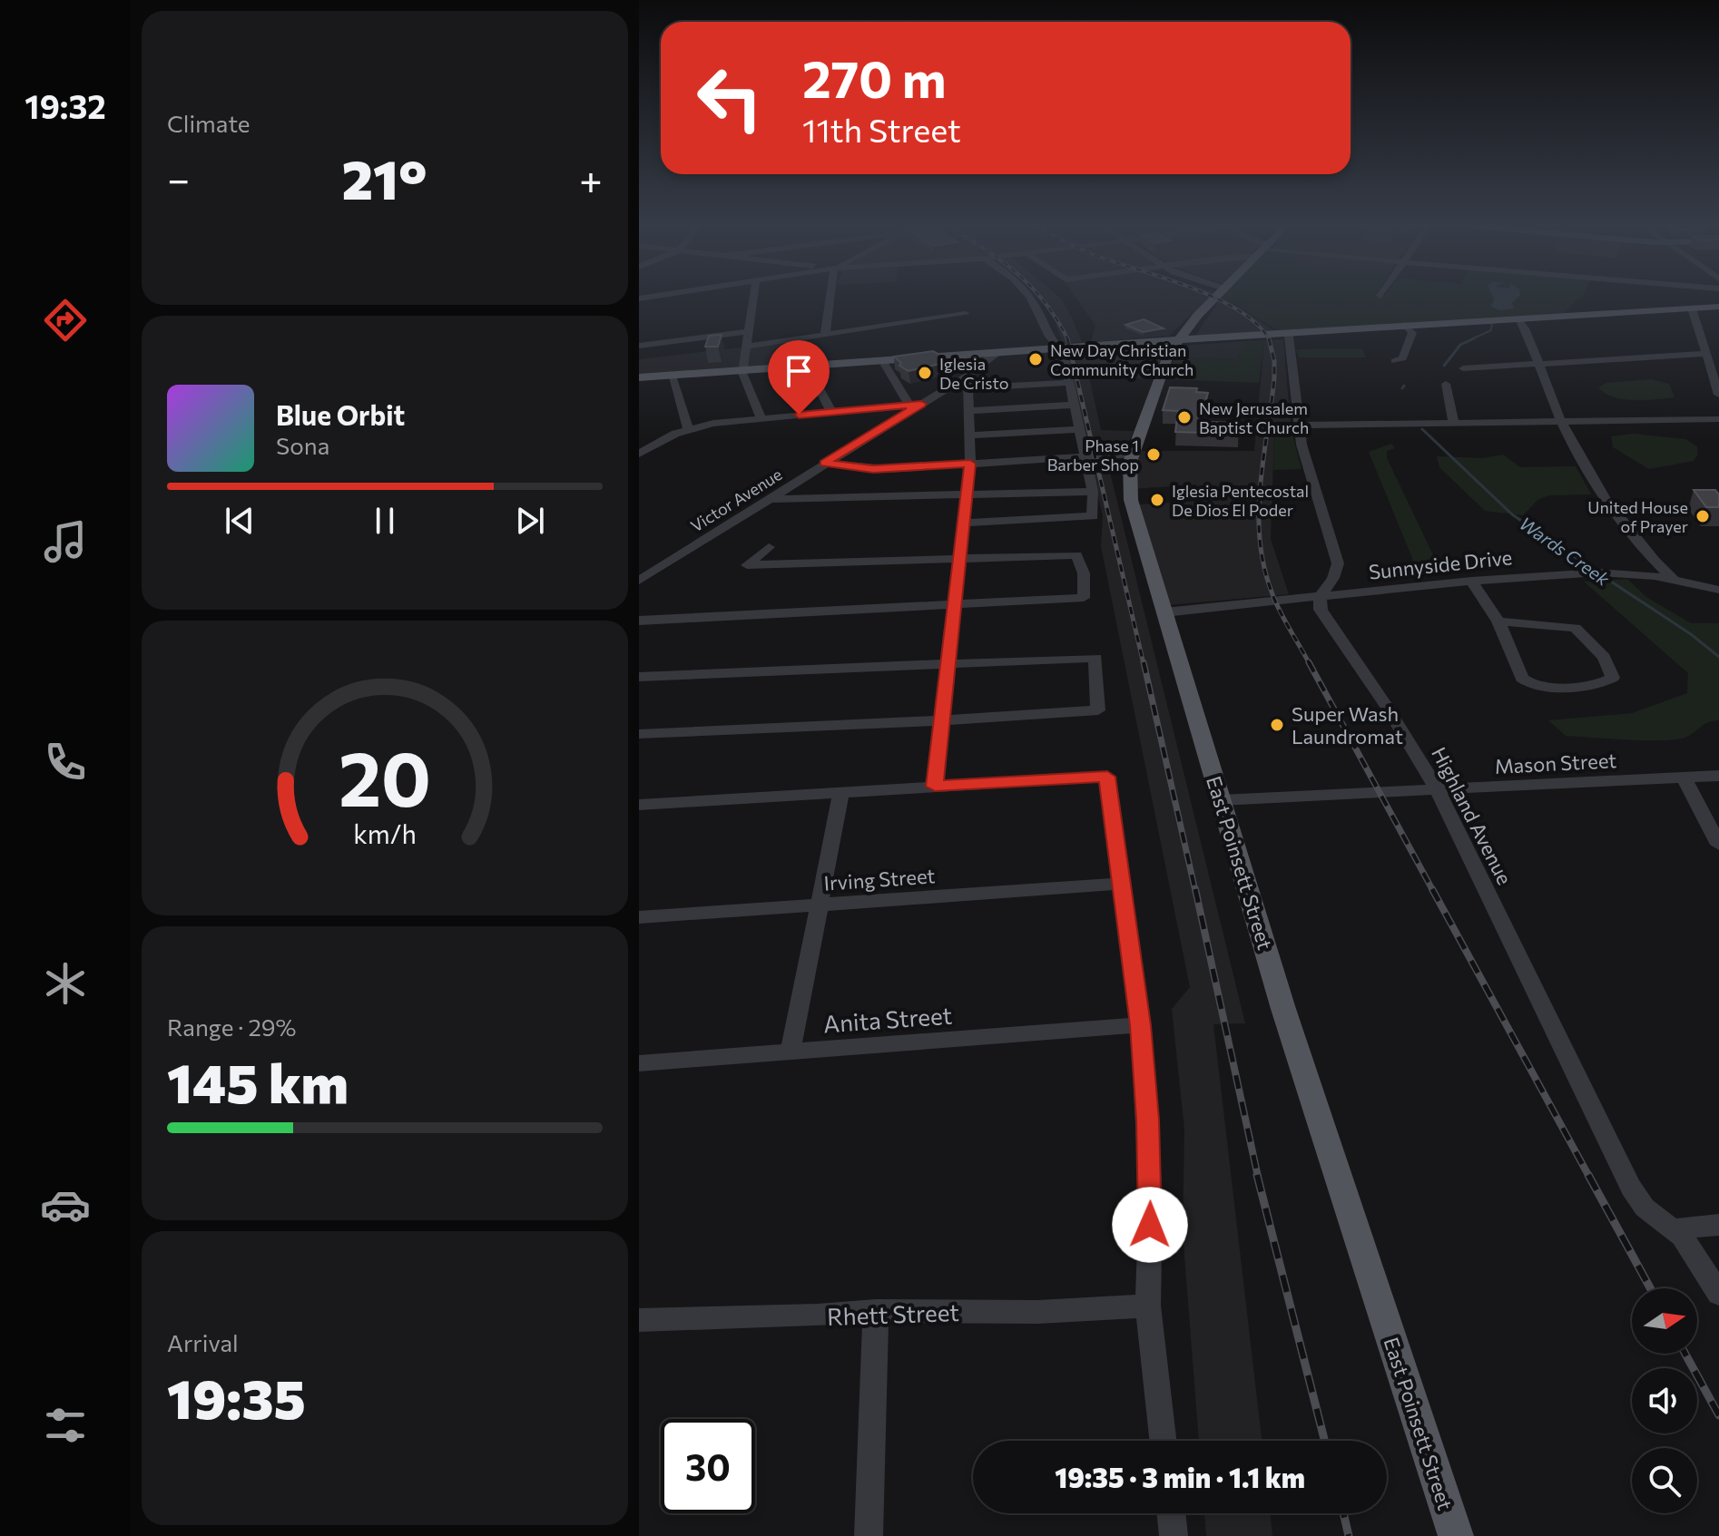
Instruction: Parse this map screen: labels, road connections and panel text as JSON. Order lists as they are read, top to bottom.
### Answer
{
  "streets": {
    "main road": ["East Poinsett Street"],
    "street": [
      "Victor Avenue",
      "Sunnyside Drive",
      "Mason Street",
      "Highland Avenue",
      "Irving Street",
      "Anita Street",
      "Rhett Street"
    ]
  },
  "crossings": [
    ["Sunnyside Drive", "Highland Avenue"],
    ["Sunnyside Drive", "East Poinsett Street"],
    ["Mason Street", "Highland Avenue"],
    ["Mason Street", "East Poinsett Street"]
  ],
  "water": ["Wards Creek"],
  "places": [
    "New Day Christian Community Church",
    "Iglesia De Cristo",
    "New Jerusalem Baptist Church",
    "Phase 1 Barber Shop",
    "Iglesia Pentecostal De Dios El Poder",
    "United House of Prayer",
    "Super Wash Laundromat"
  ],
  "north": "right",
  "page": {
    "tabs": "19:32",
    "tile": [
      "Climate",
      ["Range · 29%", "145 km"],
      ["Arrival", "19:35"]
    ],
    "turn": ["270 m", "11th Street"],
    "heat": ["−", "21°", "+"],
    "song": ["Blue Orbit", "Sona"],
    "limit": "30",
    "trip": "19:35 · 3 min · 1.1 km",
    "gauge": ["20", "km/h"]
  }
}
